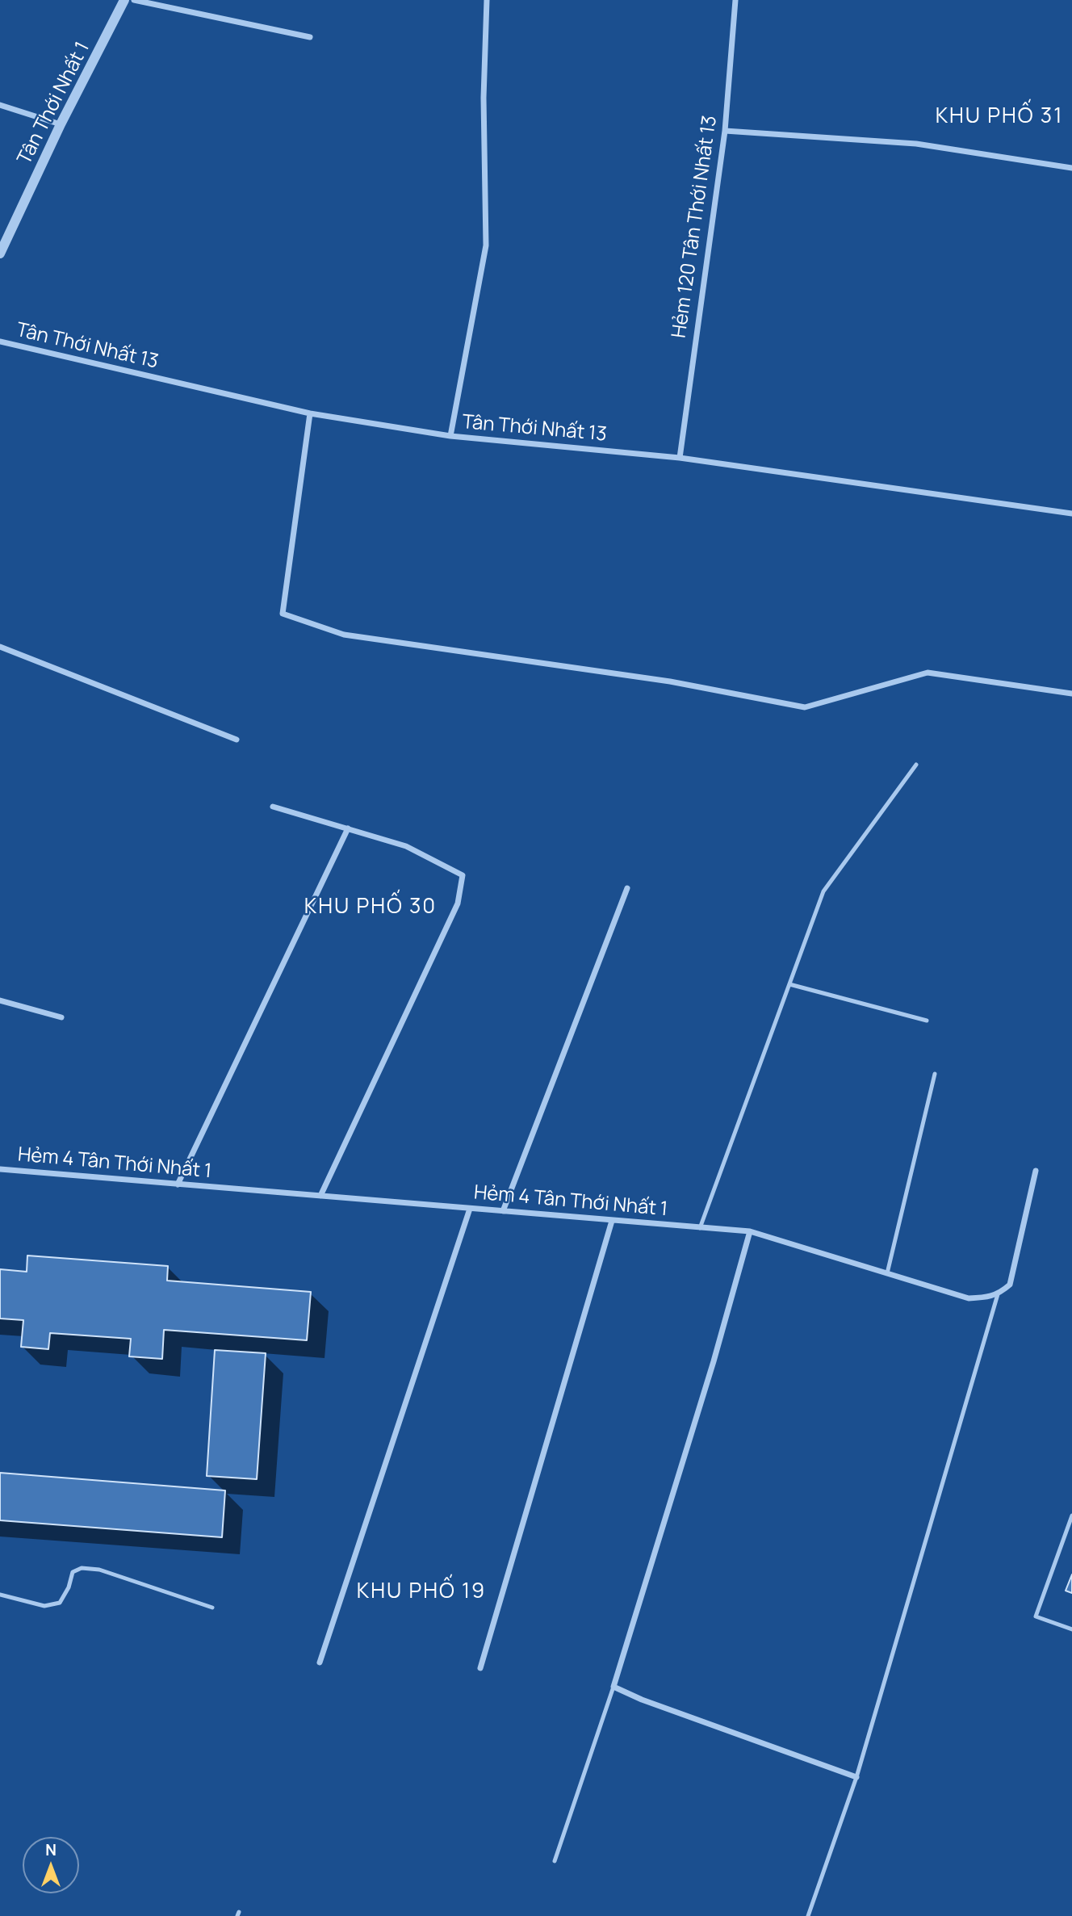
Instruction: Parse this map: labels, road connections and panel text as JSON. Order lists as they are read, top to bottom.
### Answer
{
  "streets": {
    "street": [
      "Tân Thới Nhất 1",
      "Hẻm 120 Tân Thới Nhất 13",
      "Tân Thới Nhất 13",
      "Hẻm 4 Tân Thới Nhất 1"
    ]
  },
  "crossings": [
    ["Hẻm 120 Tân Thới Nhất 13", "Tân Thới Nhất 13"]
  ],
  "districts": ["KHU PHỐ 31", "KHU PHỐ 30", "KHU PHỐ 19"],
  "north": "top"
}
